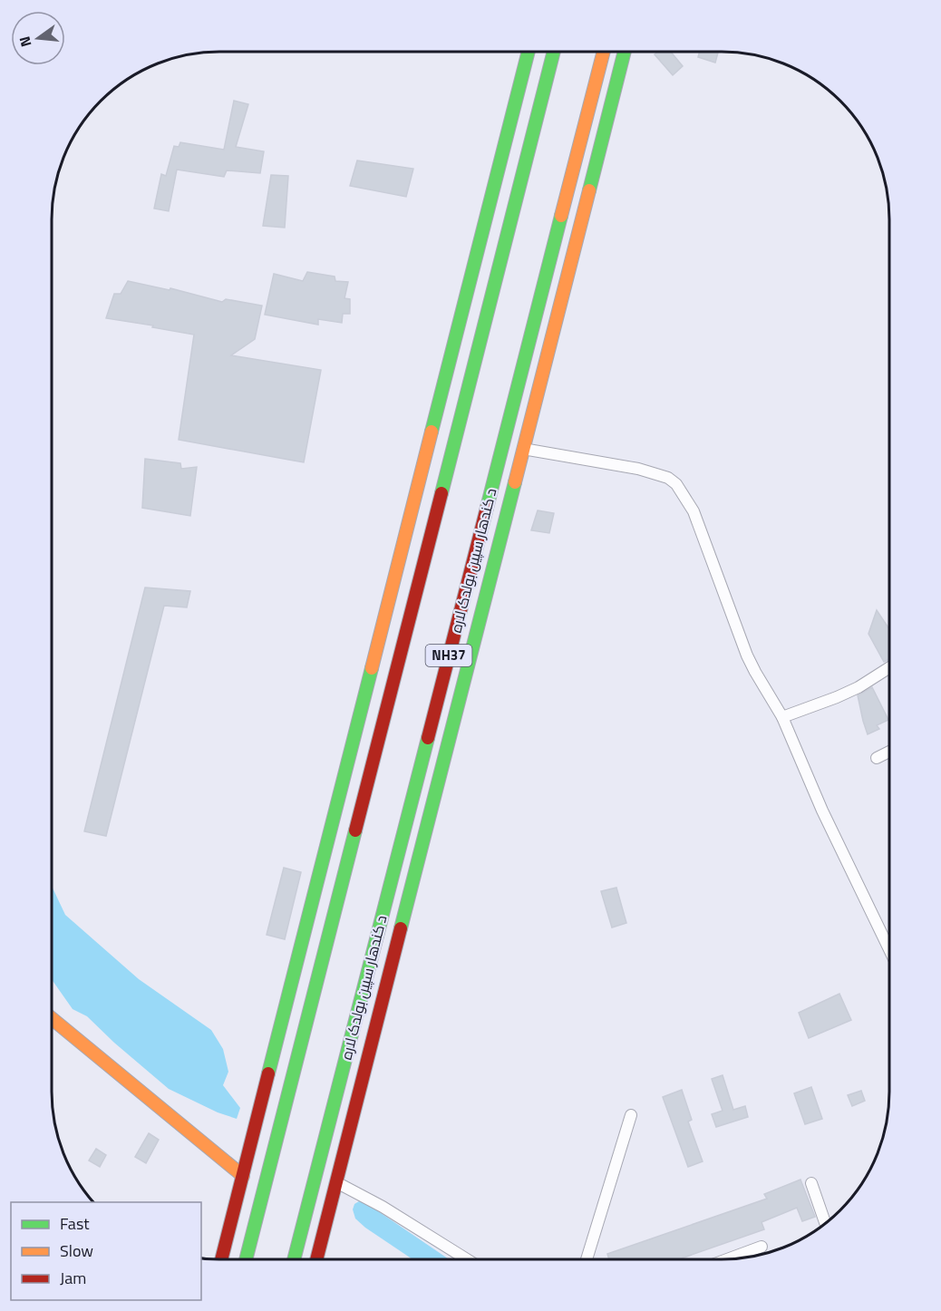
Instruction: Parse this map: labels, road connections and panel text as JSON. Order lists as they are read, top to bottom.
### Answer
{
  "streets": {
    "main road": ["د کندهار سپین بولدک لاره", "NH37"]
  },
  "legend": ["Fast", "Slow", "Jam"],
  "north": "left"
}
